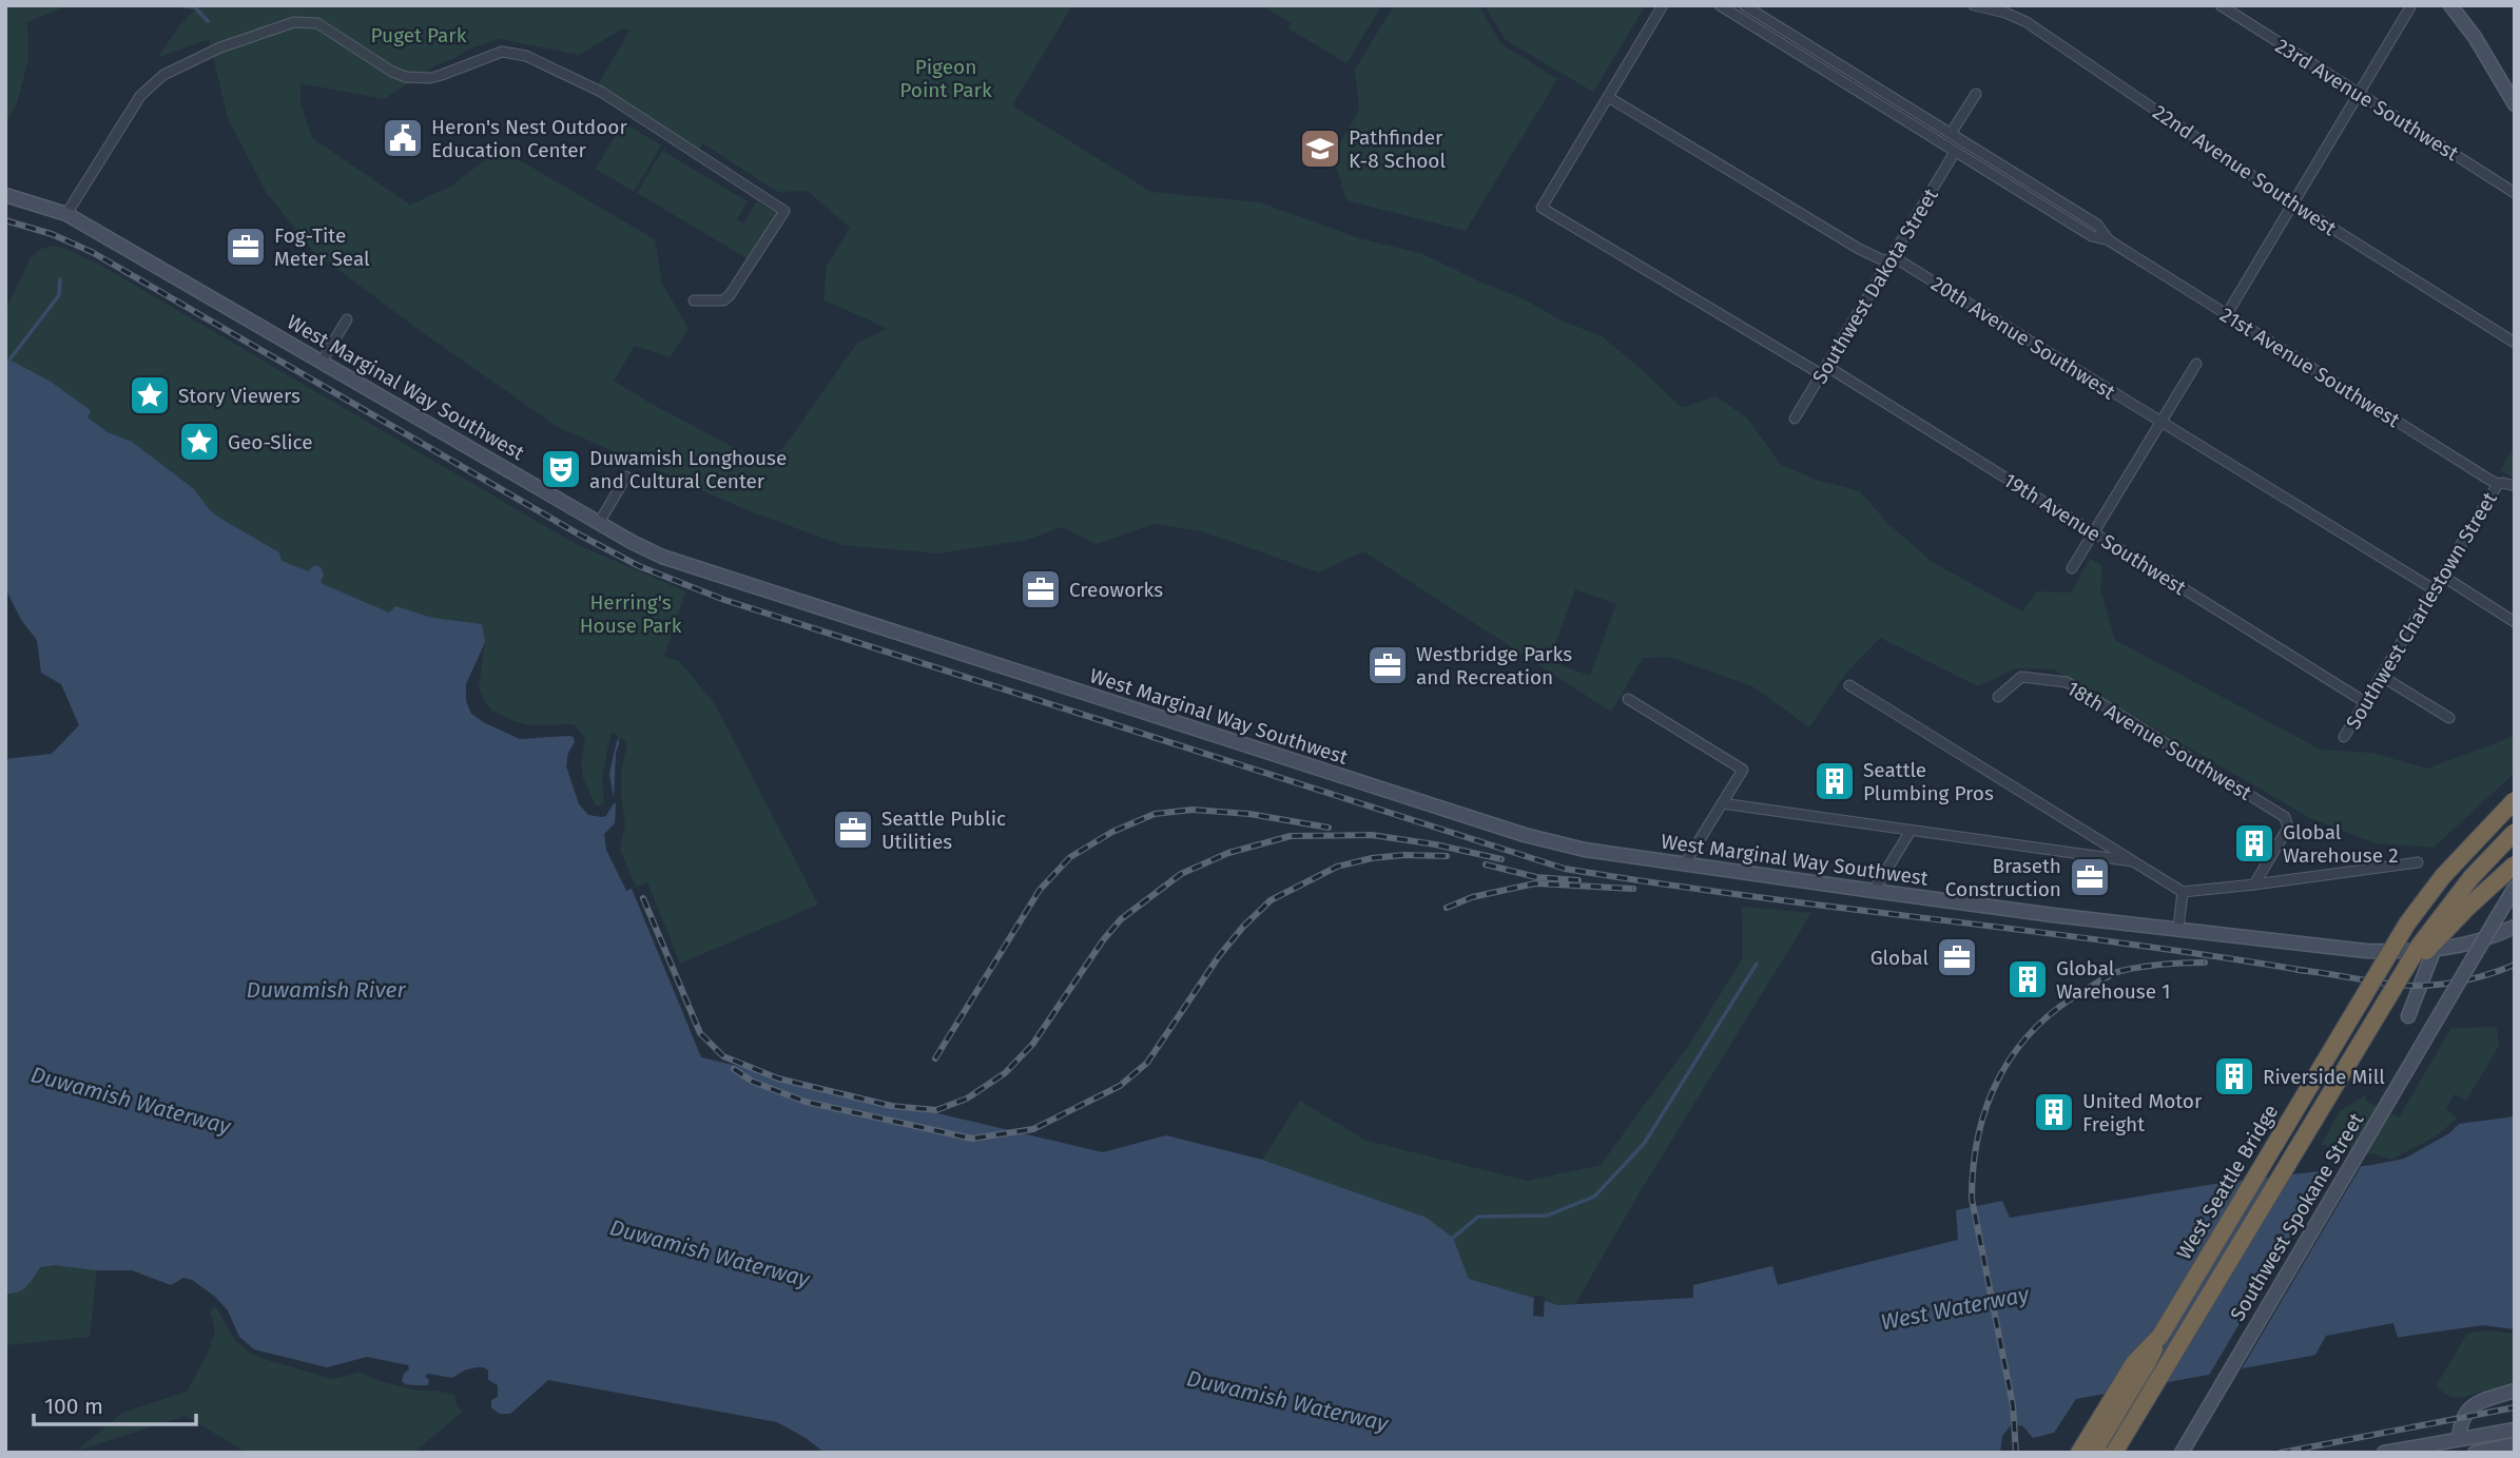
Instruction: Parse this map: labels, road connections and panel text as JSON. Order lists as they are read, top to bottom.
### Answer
{
  "streets": {
    "highway": ["West Seattle Bridge"],
    "main road": ["West Marginal Way Southwest", "Southwest Spokane Street"],
    "street": [
      "23rd Avenue Southwest",
      "22nd Avenue Southwest",
      "Southwest Dakota Street",
      "20th Avenue Southwest",
      "21st Avenue Southwest",
      "19th Avenue Southwest",
      "Southwest Charlestown Street",
      "18th Avenue Southwest"
    ]
  },
  "crossings": [
    ["Southwest Dakota Street", "20th Avenue Southwest"],
    ["Southwest Dakota Street", "21st Avenue Southwest"],
    ["Southwest Dakota Street", "19th Avenue Southwest"],
    ["20th Avenue Southwest", "19th Avenue Southwest"],
    ["20th Avenue Southwest", "Southwest Charlestown Street"],
    ["21st Avenue Southwest", "Southwest Charlestown Street"],
    ["19th Avenue Southwest", "Southwest Charlestown Street"]
  ],
  "water": ["Duwamish River", "Duwamish Waterway", "West Waterway"],
  "parks": ["Puget Park", "Pigeon Point Park", "Herring's House Park"],
  "places": {
    "public building": ["Heron's Nest Outdoor Education Center"],
    "school or university": ["Pathfinder K-8 School"],
    "office": [
      "Fog-Tite Meter Seal",
      "Creoworks",
      "Westbridge Parks and Recreation",
      "Seattle Public Utilities",
      "Braseth Construction",
      "Global"
    ],
    "place": ["Story Viewers", "Geo-Slice"],
    "theatre": ["Duwamish Longhouse and Cultural Center"],
    "building": [
      "Seattle Plumbing Pros",
      "Global Warehouse 2",
      "Global Warehouse 1",
      "Riverside Mill",
      "United Motor Freight"
    ]
  },
  "scale_bar": "100 m"
}
